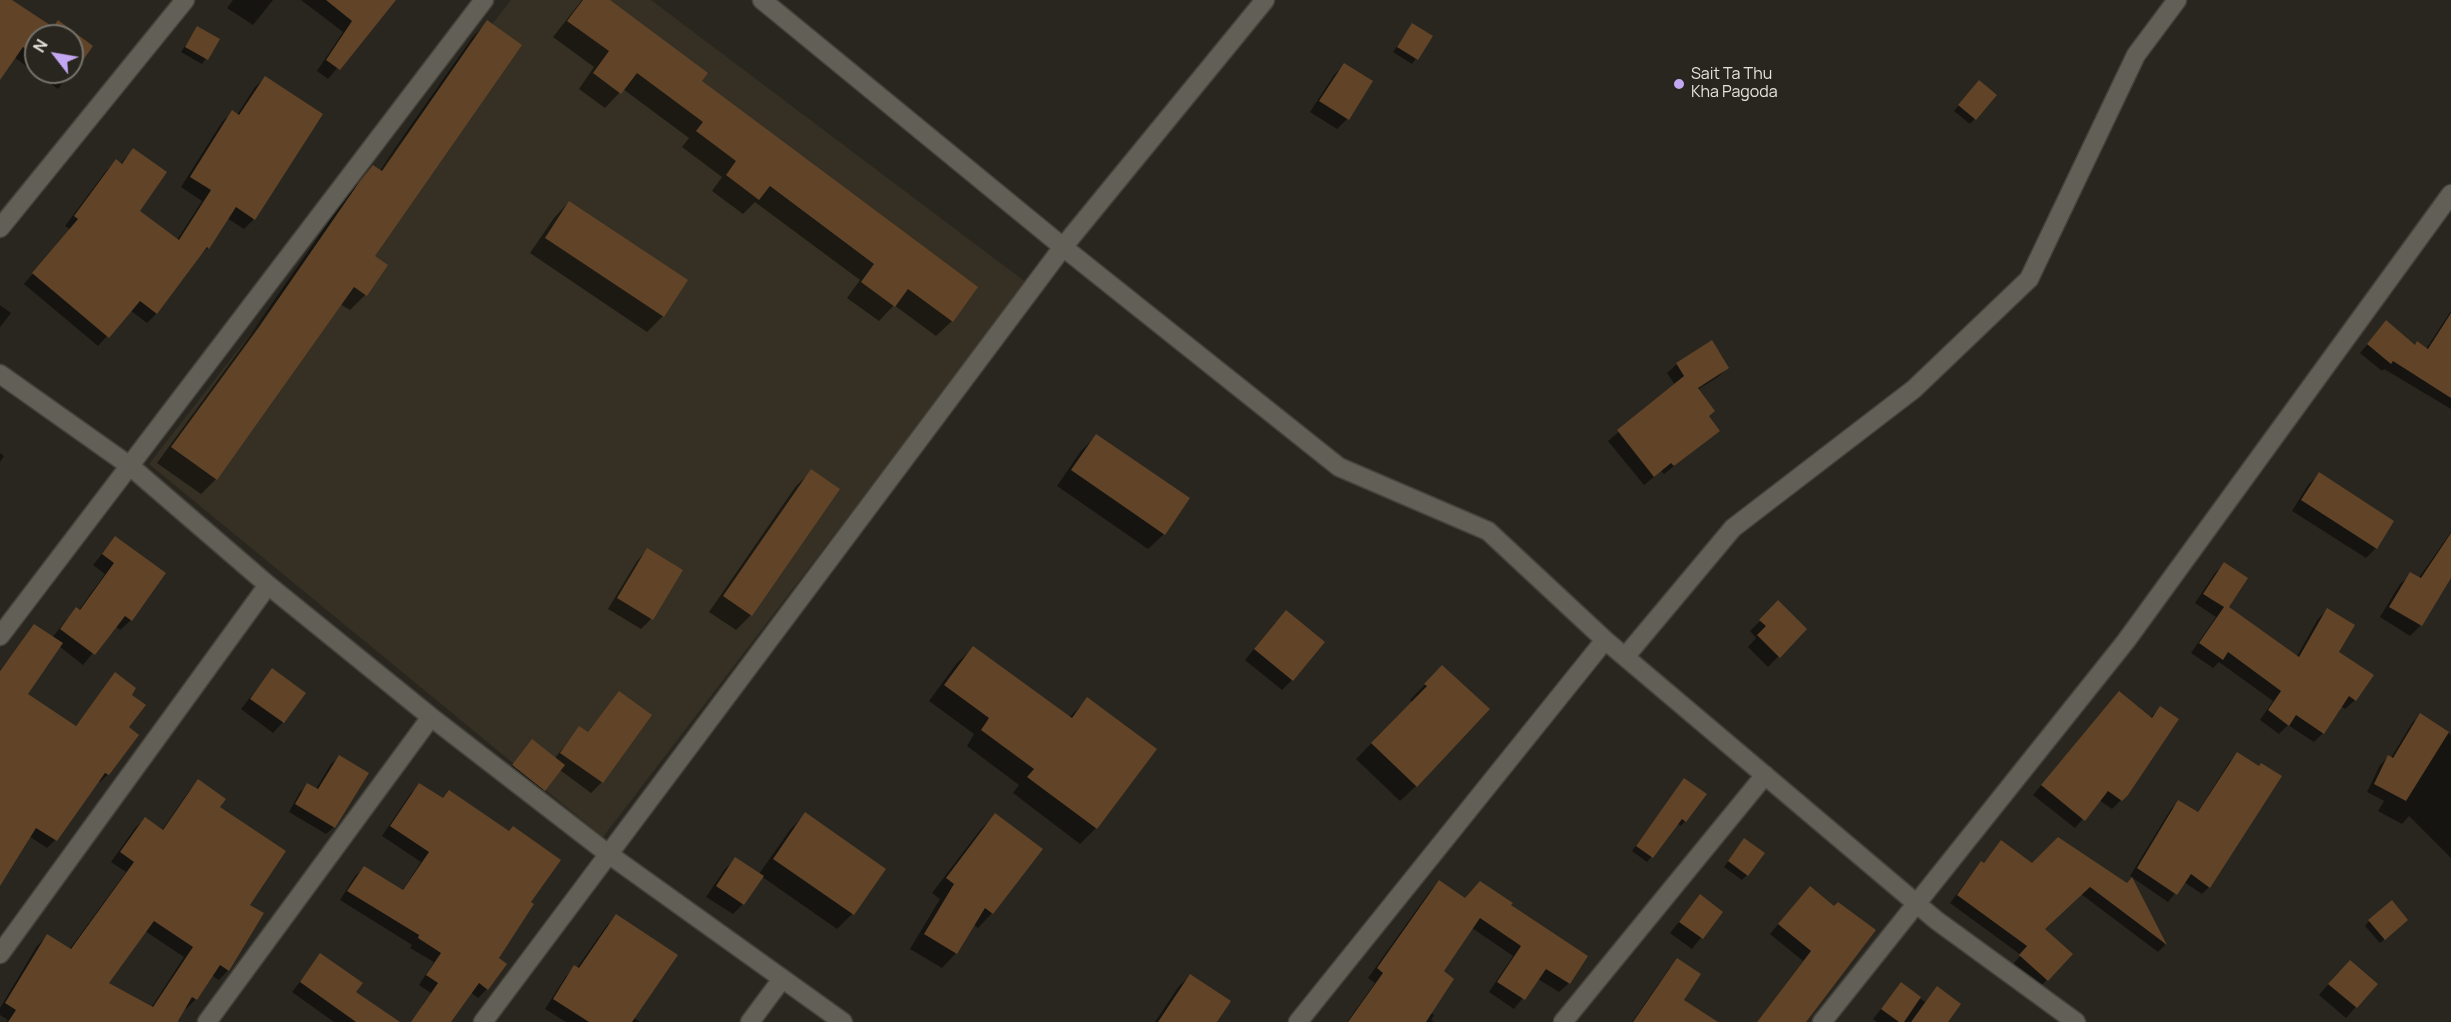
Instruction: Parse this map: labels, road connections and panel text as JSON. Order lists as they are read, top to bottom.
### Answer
{
  "places": ["Sait Ta Thu Kha Pagoda"],
  "north": "top left"
}
